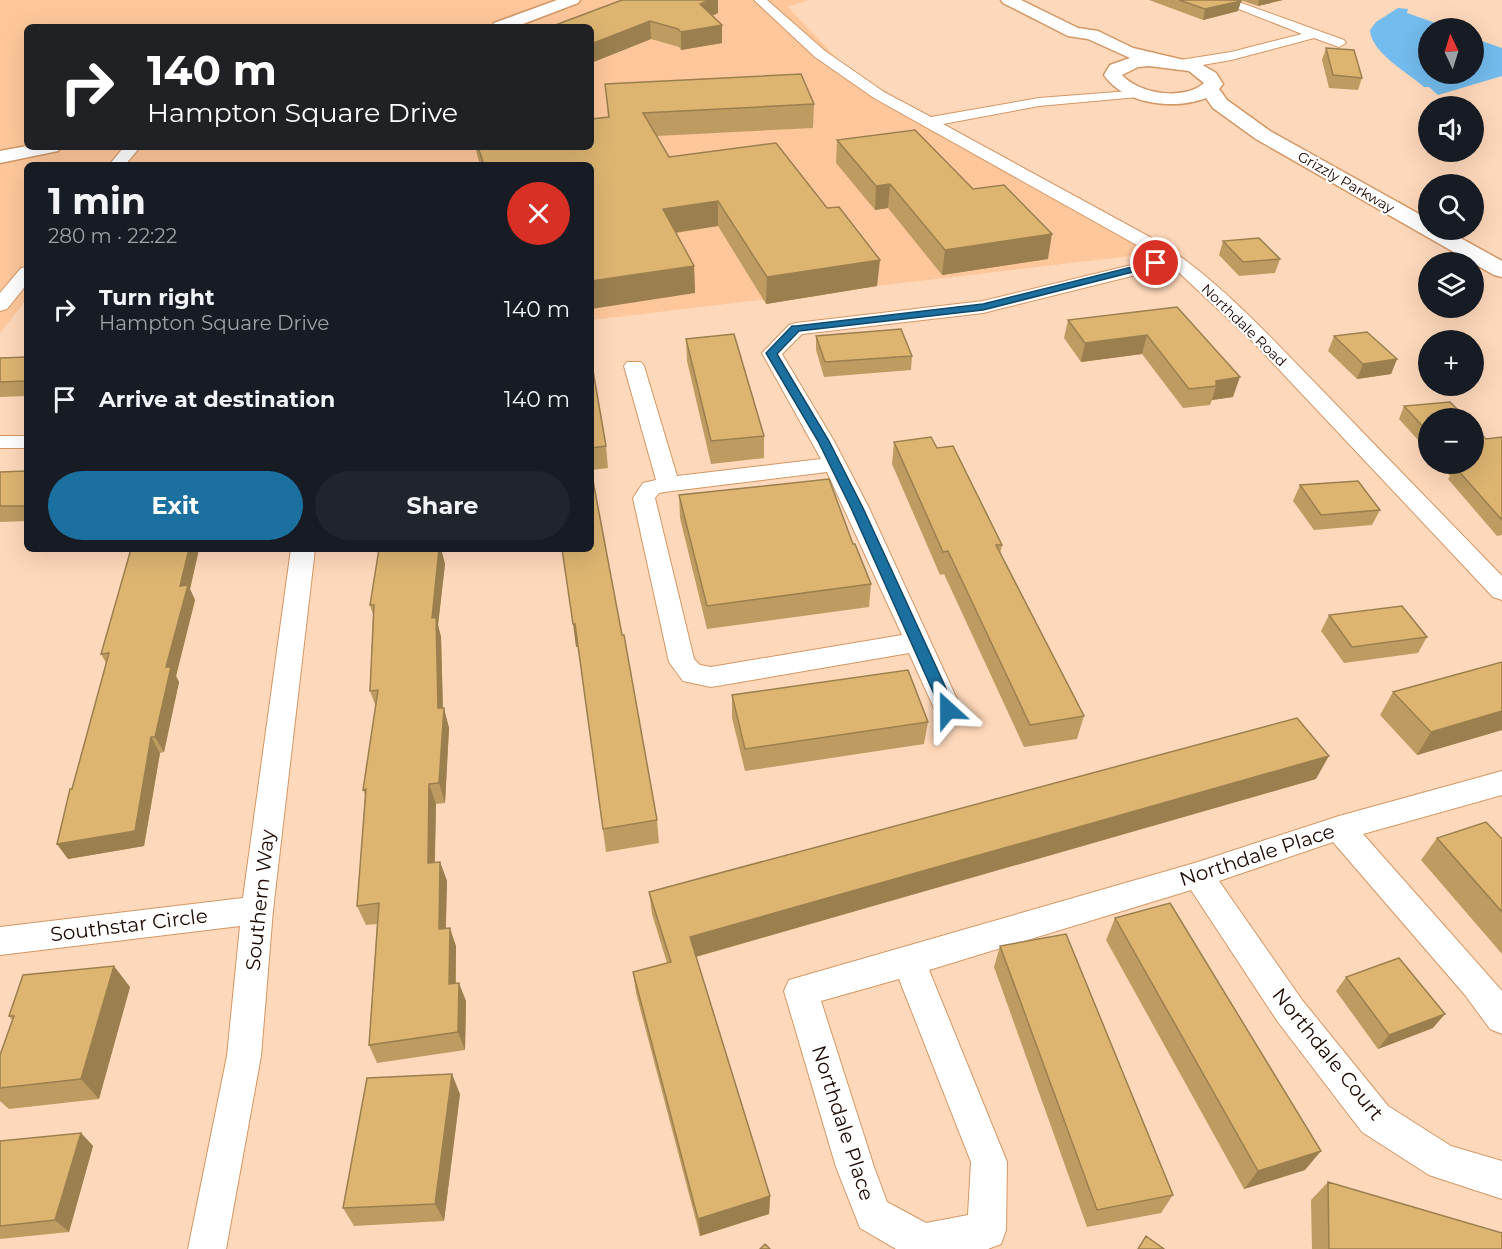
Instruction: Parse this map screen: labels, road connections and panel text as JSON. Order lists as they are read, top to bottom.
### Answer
{
  "streets": {
    "street": [
      "Grizzly Parkway",
      "Northdale Road",
      "Northdale Place",
      "Southern Way",
      "Southstar Circle",
      "Northdale Court"
    ]
  },
  "crossings": [
    ["Northdale Place", "Northdale Court"],
    ["Southern Way", "Southstar Circle"]
  ],
  "north": "top",
  "page": {
    "map_buttons": ["+", "−"],
    "turn": ["140 m", "Hampton Square Drive"],
    "heading": ["1 min", "280 m · 22:22"],
    "list": [
      {
        "name": "Turn right",
        "note": "Hampton Square Drive",
        "value": "140 m"
      },
      {
        "name": "Arrive at destination",
        "value": "140 m"
      }
    ],
    "buttons": ["Exit", "Share"]
  }
}
